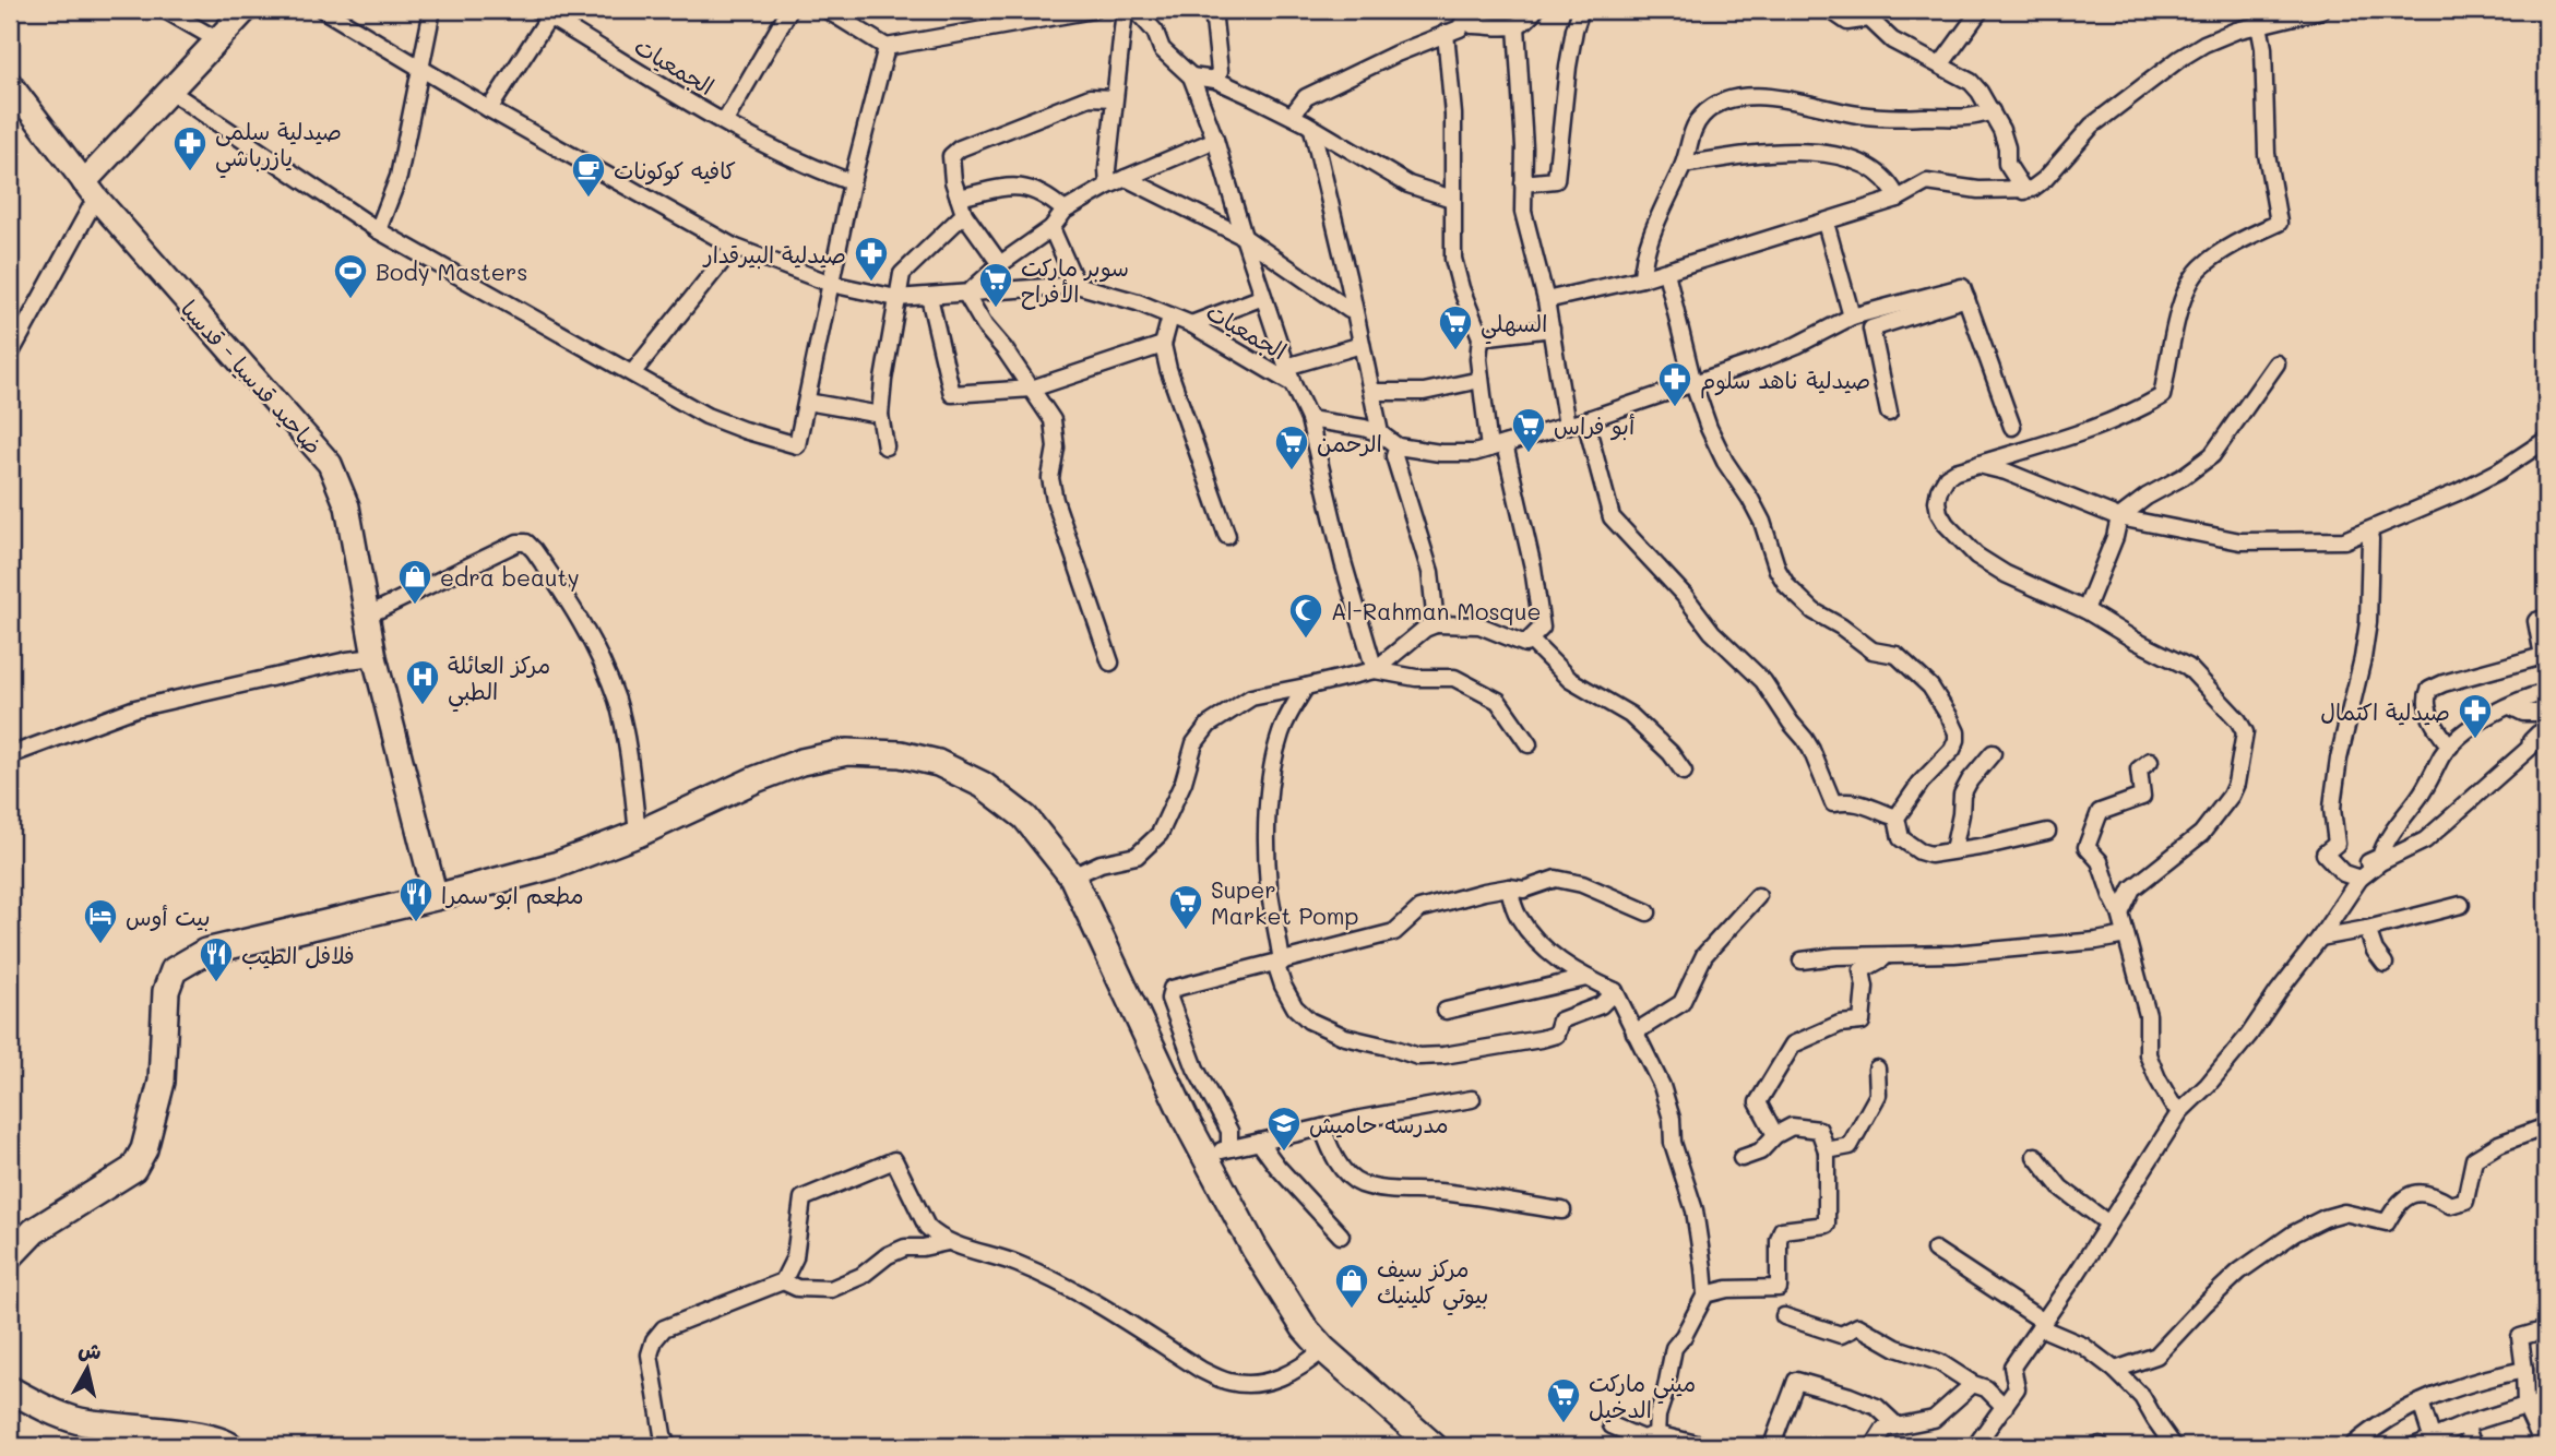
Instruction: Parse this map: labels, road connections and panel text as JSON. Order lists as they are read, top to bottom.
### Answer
{
  "streets": {
    "main road": ["ضاحيد قدسيا - قدسيا"],
    "street": ["الجمعيات"]
  },
  "places": {
    "pharmacy": [
      "صيدلية سلمى يازرباشي",
      "صيدلية البيرقدار",
      "صيدلية ناهد سلوم",
      "صيدلية اكتمال"
    ],
    "cafe": ["كافيه كوكونات"],
    "sports": ["Body Masters"],
    "supermarket": [
      "سوبر ماركت الأفراح",
      "السهلي",
      "أبو فراس",
      "الرحمن",
      "Super Market Pomp",
      "ميني ماركت الدخيل"
    ],
    "shop": ["edra beauty", "مركز سيف بيوتي كلينيك"],
    "mosque": ["Al-Rahman Mosque"],
    "hospital": ["مركز العائلة الطبي"],
    "restaurant": ["مطعم ابو سمرا", "فلافل الطيب"],
    "hotel": ["بيت أوس"],
    "school or university": ["مدرسه حاميش"]
  },
  "north": "top"
}
